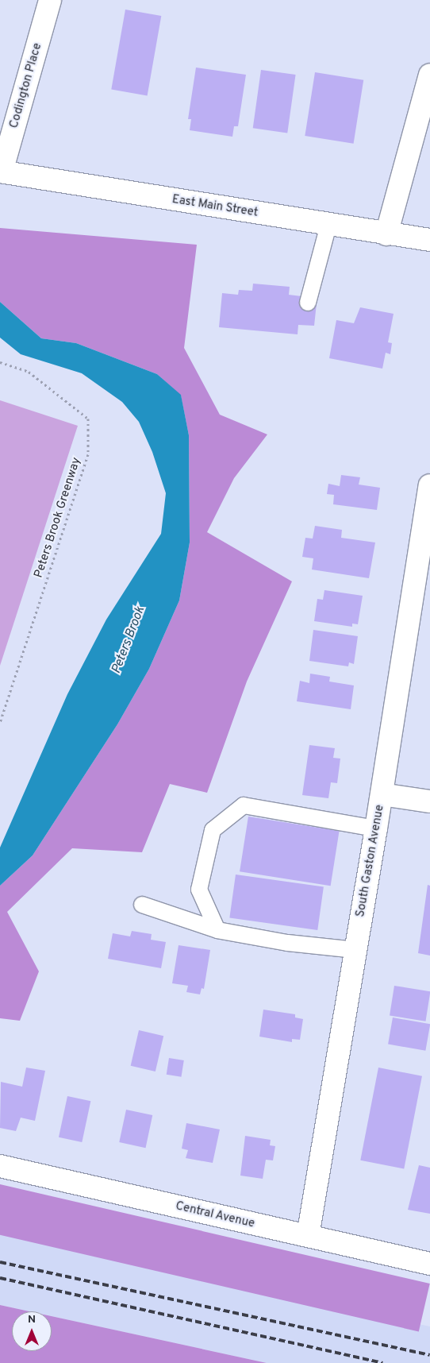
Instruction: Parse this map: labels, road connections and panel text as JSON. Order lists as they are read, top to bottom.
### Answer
{
  "streets": {
    "street": [
      "Codington Place",
      "East Main Street",
      "South Gaston Avenue",
      "Central Avenue"
    ],
    "path": ["Peters Brook Greenway"]
  },
  "crossings": [
    ["Codington Place", "East Main Street"],
    ["South Gaston Avenue", "Central Avenue"]
  ],
  "water": ["Peters Brook"],
  "north": "top"
}
